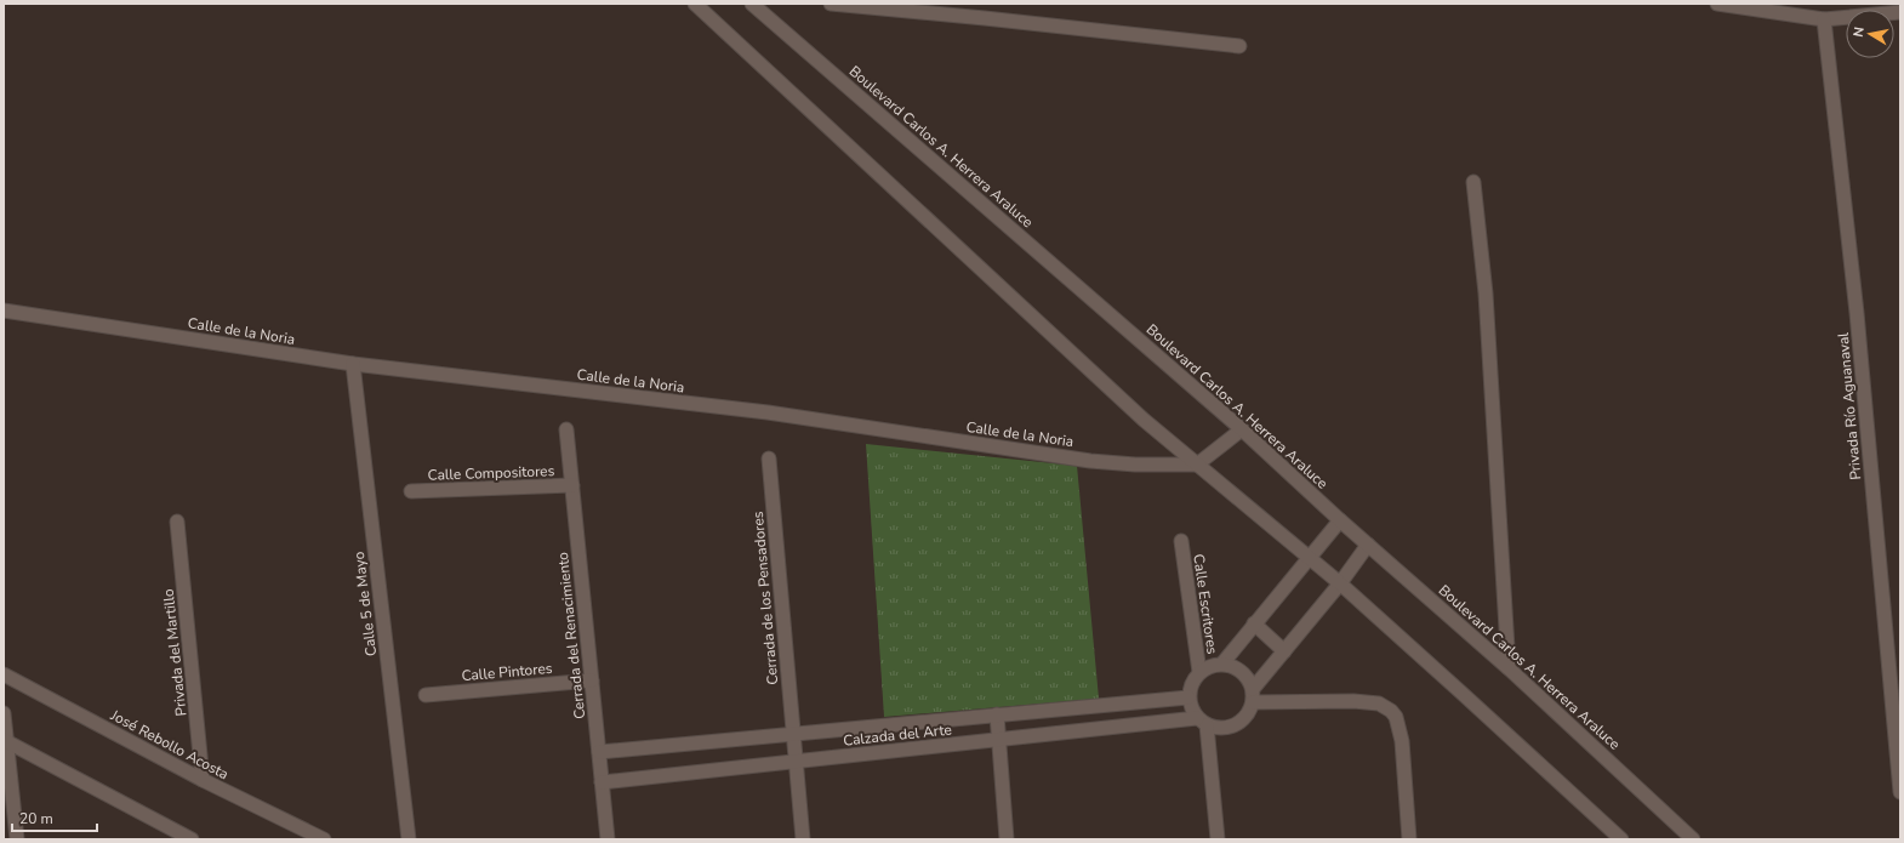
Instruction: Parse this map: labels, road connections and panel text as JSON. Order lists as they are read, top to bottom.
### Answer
{
  "streets": {
    "street": [
      "Boulevard Carlos A. Herrera Araluce",
      "Calle de la Noria",
      "Privada Río Aguanaval",
      "Calle Compositores",
      "Cerrada de los Pensadores",
      "Calle 5 de Mayo",
      "Calle Escritores",
      "Cerrada del Renacimiento",
      "Privada del Martillo",
      "Calle Pintores",
      "Calzada del Arte",
      "José Rebollo Acosta"
    ]
  },
  "crossings": [
    ["Calle de la Noria", "Calle 5 de Mayo"],
    ["Calle Compositores", "Cerrada del Renacimiento"],
    ["Cerrada de los Pensadores", "Calzada del Arte"],
    ["Calle Escritores", "Calzada del Arte"],
    ["Cerrada del Renacimiento", "Calle Pintores"],
    ["Cerrada del Renacimiento", "Calzada del Arte"],
    ["Privada del Martillo", "José Rebollo Acosta"]
  ],
  "scale_bar": "20 m",
  "north": "left"
}
